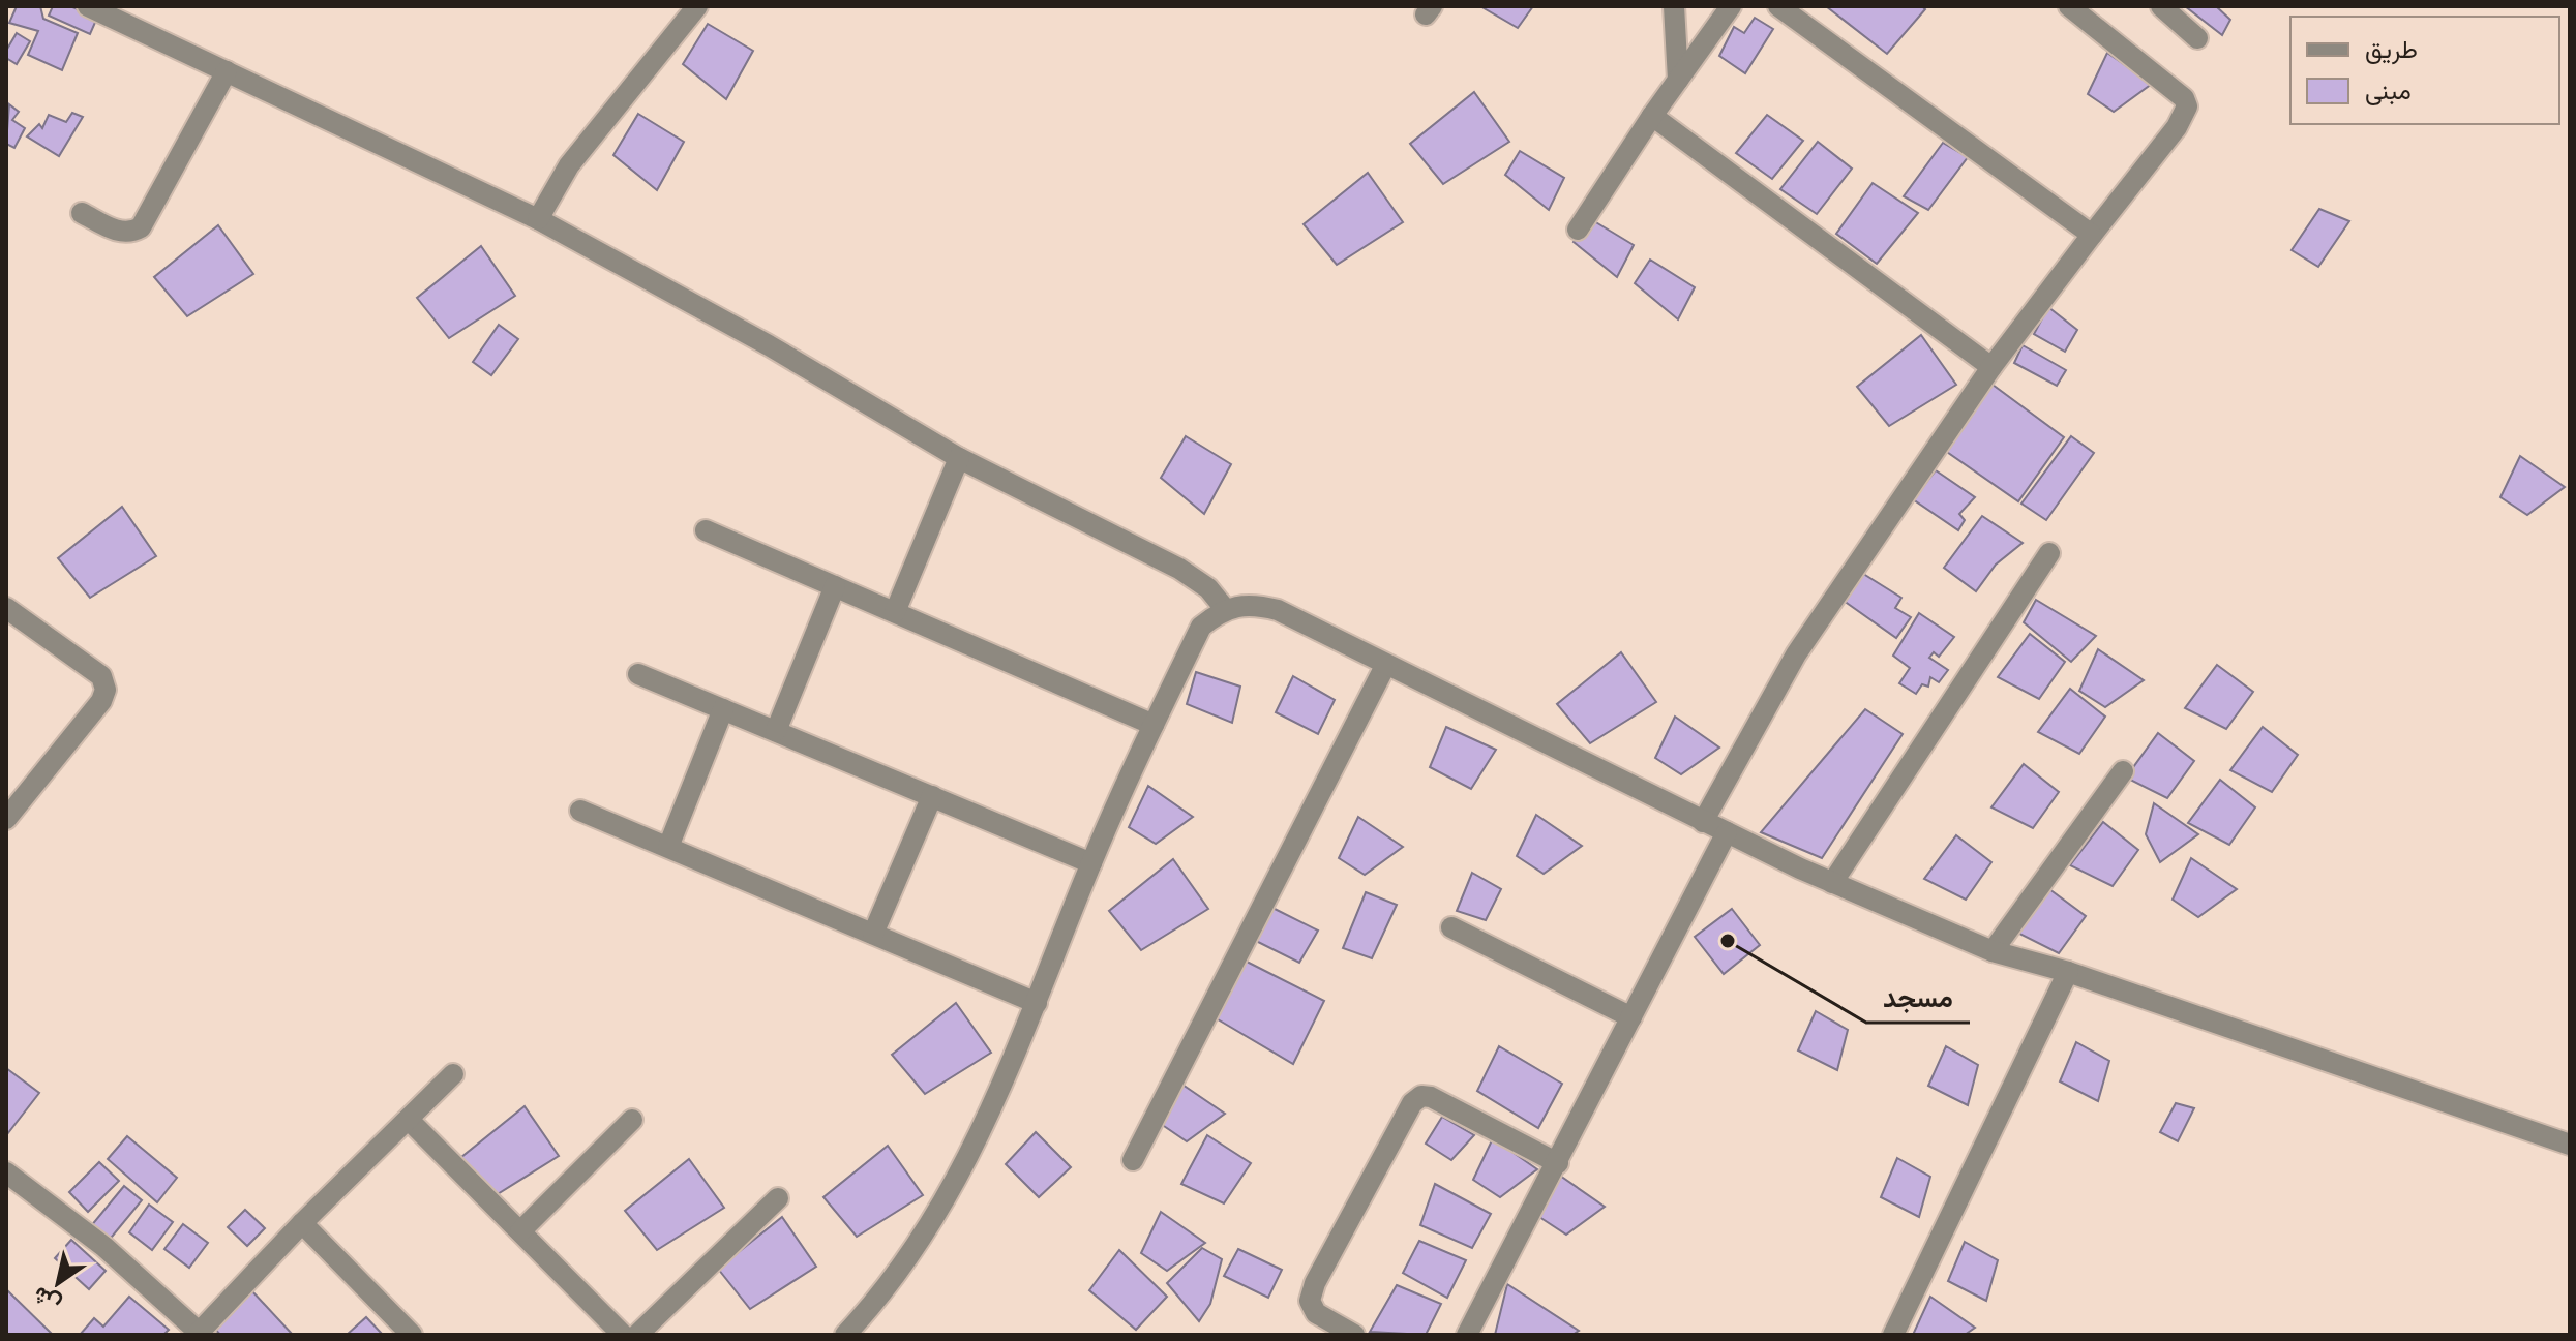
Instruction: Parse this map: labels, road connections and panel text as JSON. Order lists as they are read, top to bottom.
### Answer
{
  "places": ["مسجد"],
  "legend": ["طريق", "مبنى"],
  "north": "bottom left"
}
